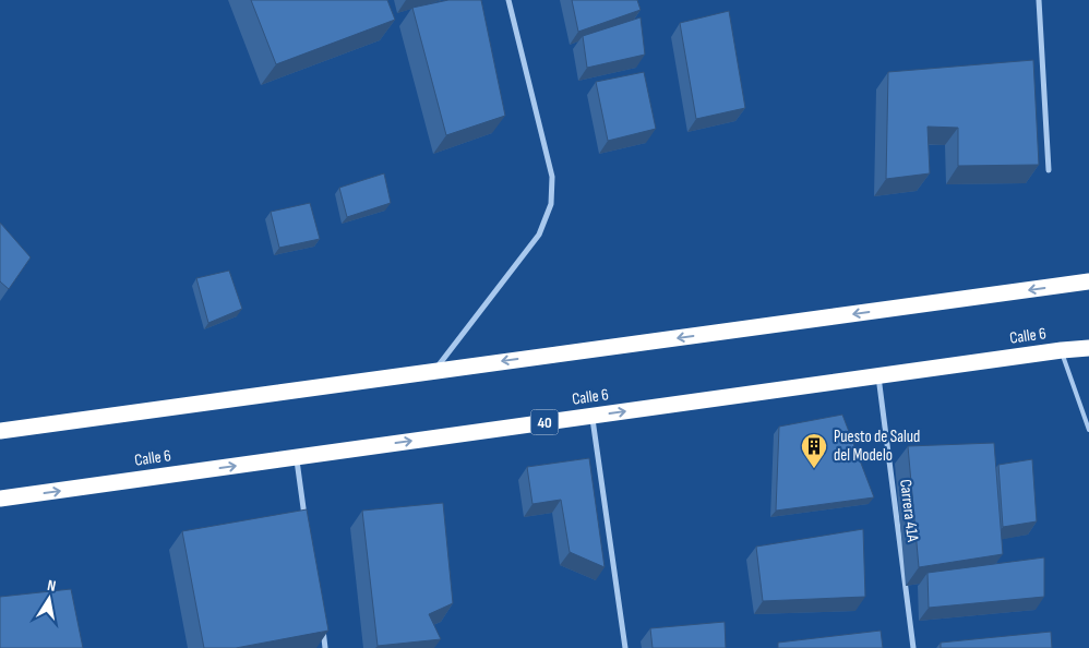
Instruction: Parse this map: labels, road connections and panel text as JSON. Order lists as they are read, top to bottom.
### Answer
{
  "streets": {
    "highway": ["Calle 6", "40"],
    "street": ["Carrera 41A"]
  },
  "crossings": [
    ["Calle 6", "Carrera 41A"]
  ],
  "places": {
    "building": ["Puesto de Salud del Modelo"]
  },
  "north": "top"
}
